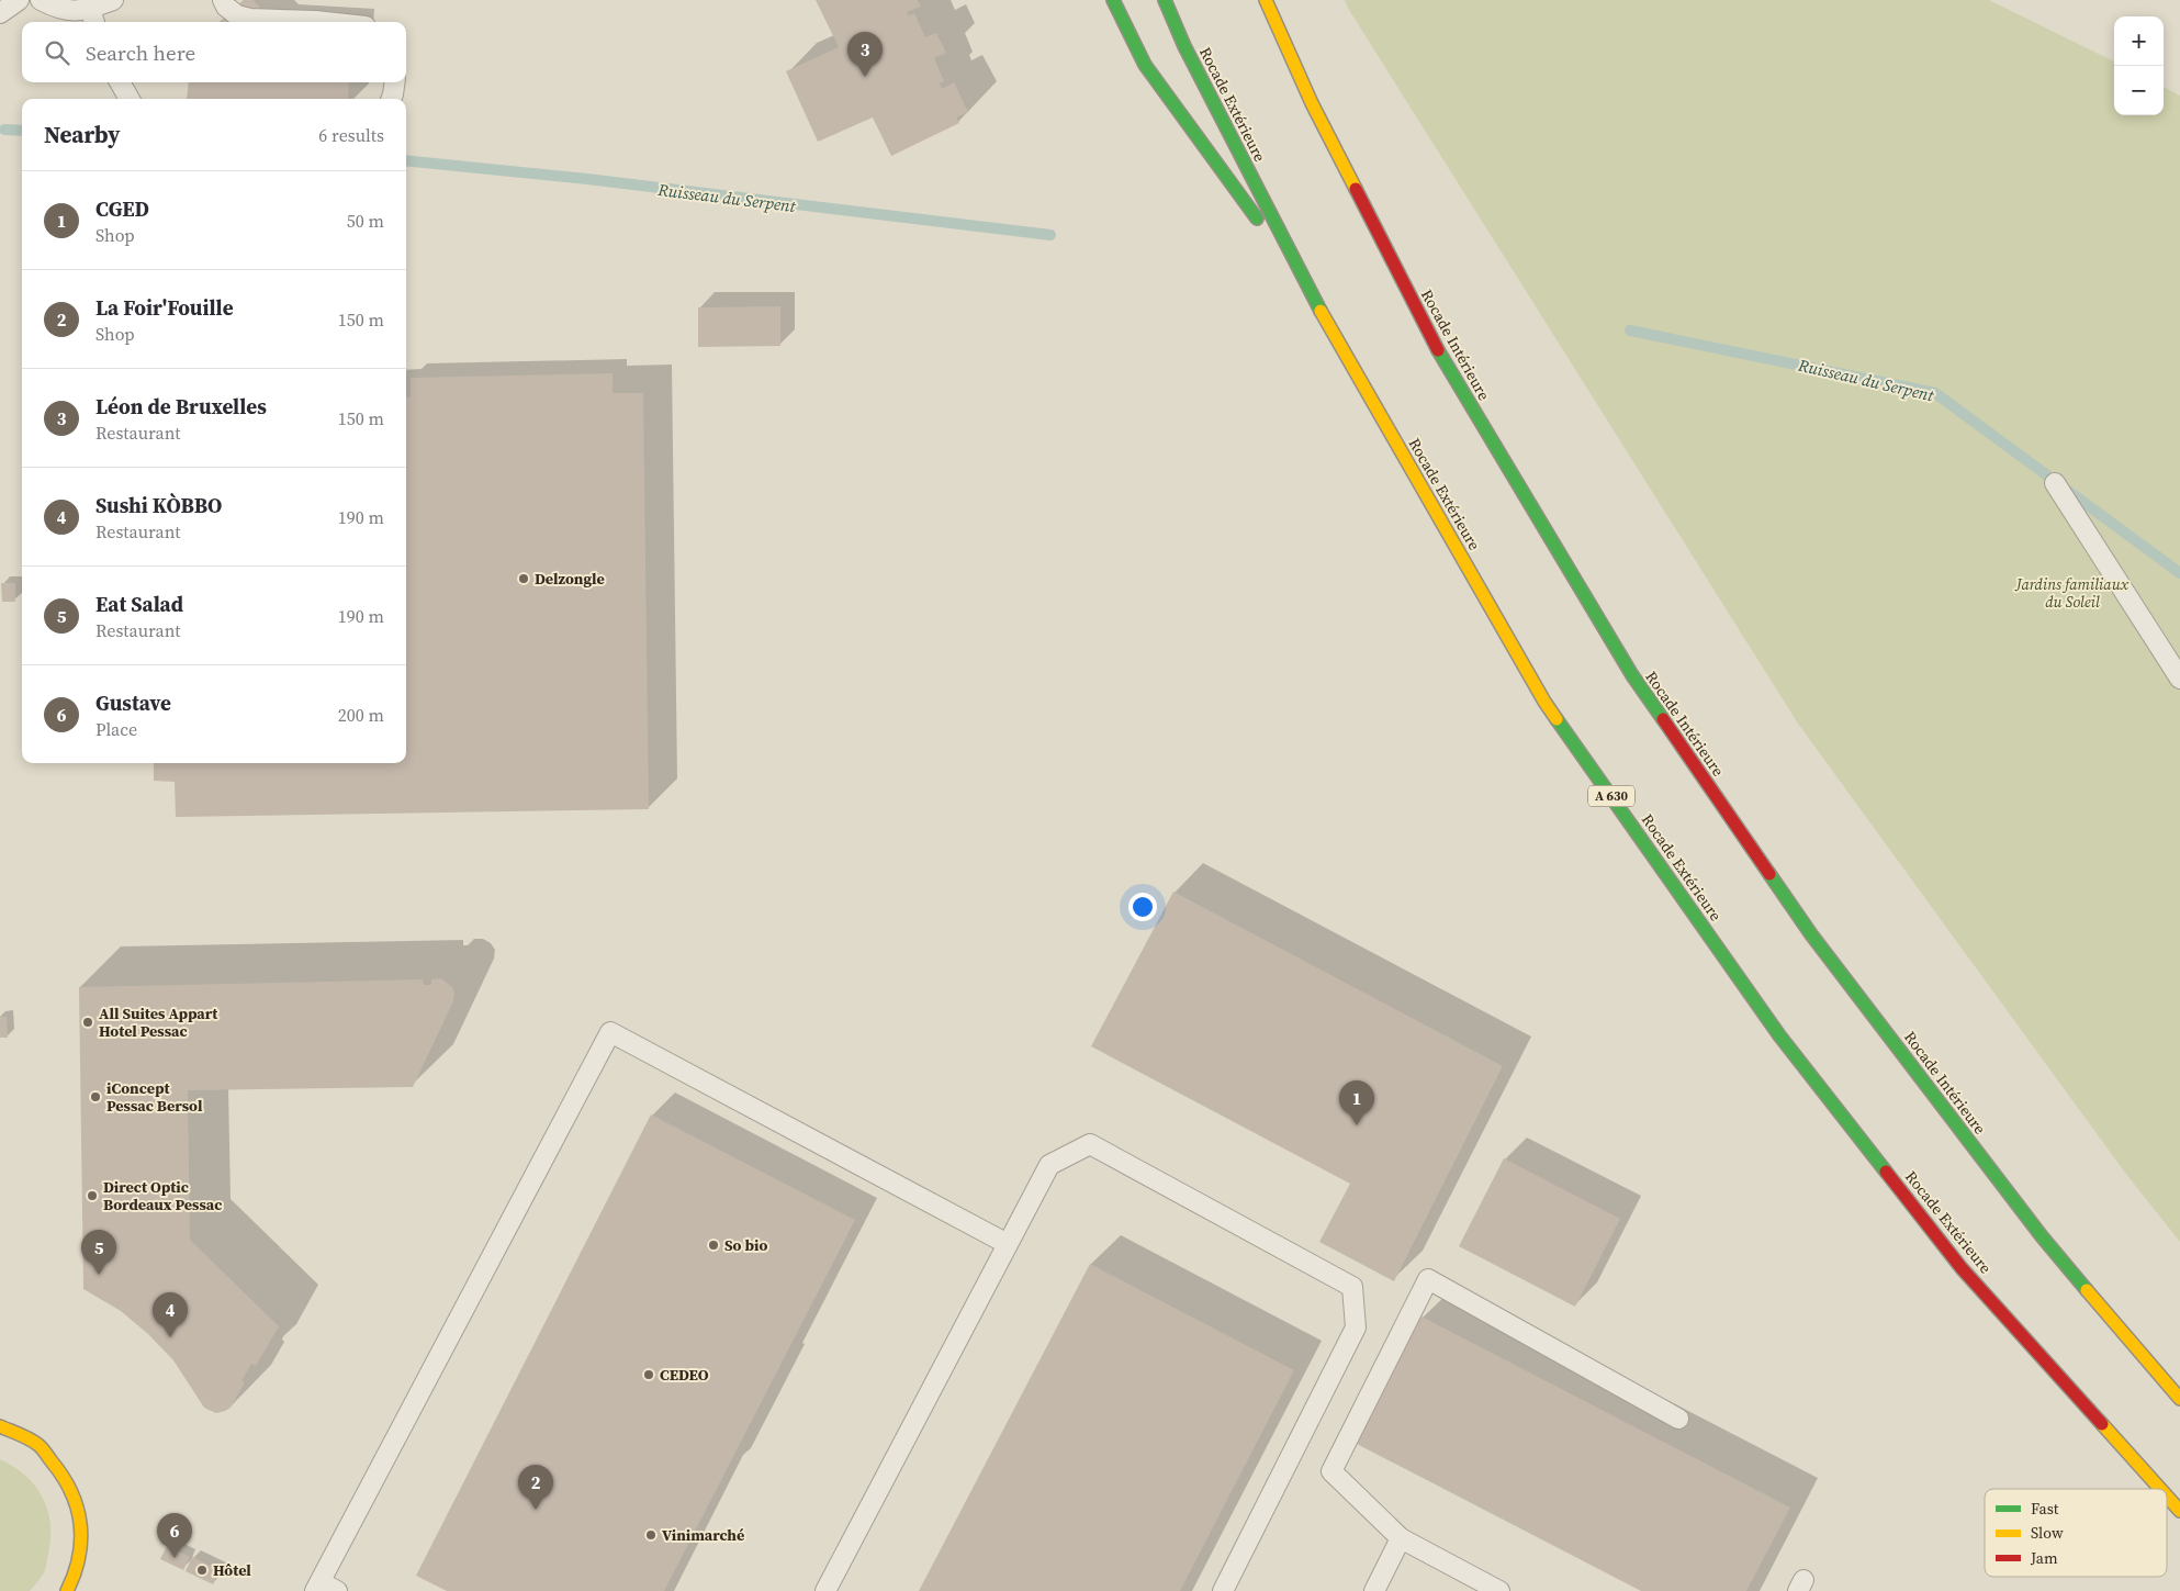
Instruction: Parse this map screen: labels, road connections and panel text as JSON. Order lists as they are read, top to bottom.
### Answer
{
  "streets": {
    "main road": ["Rocade Extérieure", "Rocade Intérieure", "A 630"]
  },
  "water": ["Ruisseau du Serpent"],
  "parks": ["Jardins familiaux du Soleil"],
  "places": [
    "Delzongle",
    "All Suites Appart Hotel Pessac",
    "iConcept Pessac Bersol",
    "Direct Optic Bordeaux Pessac",
    "So bio",
    "CEDEO",
    "Vinimarché",
    "Hôtel"
  ],
  "legend": ["Fast", "Slow", "Jam"],
  "page": {
    "map_buttons": ["+", "−"],
    "search": "Search here",
    "pins": [
      "3",
      "1",
      "5",
      "4",
      "2",
      "6"
    ],
    "heading": ["Nearby", "6 results"],
    "list": [
      {
        "mark": "1",
        "name": "CGED",
        "note": "Shop",
        "value": "50 m"
      },
      {
        "mark": "2",
        "name": "La Foir'Fouille",
        "note": "Shop",
        "value": "150 m"
      },
      {
        "mark": "3",
        "name": "Léon de Bruxelles",
        "note": "Restaurant",
        "value": "150 m"
      },
      {
        "mark": "4",
        "name": "Sushi KÒBBO",
        "note": "Restaurant",
        "value": "190 m"
      },
      {
        "mark": "5",
        "name": "Eat Salad",
        "note": "Restaurant",
        "value": "190 m"
      },
      {
        "mark": "6",
        "name": "Gustave",
        "note": "Place",
        "value": "200 m"
      }
    ]
  }
}
